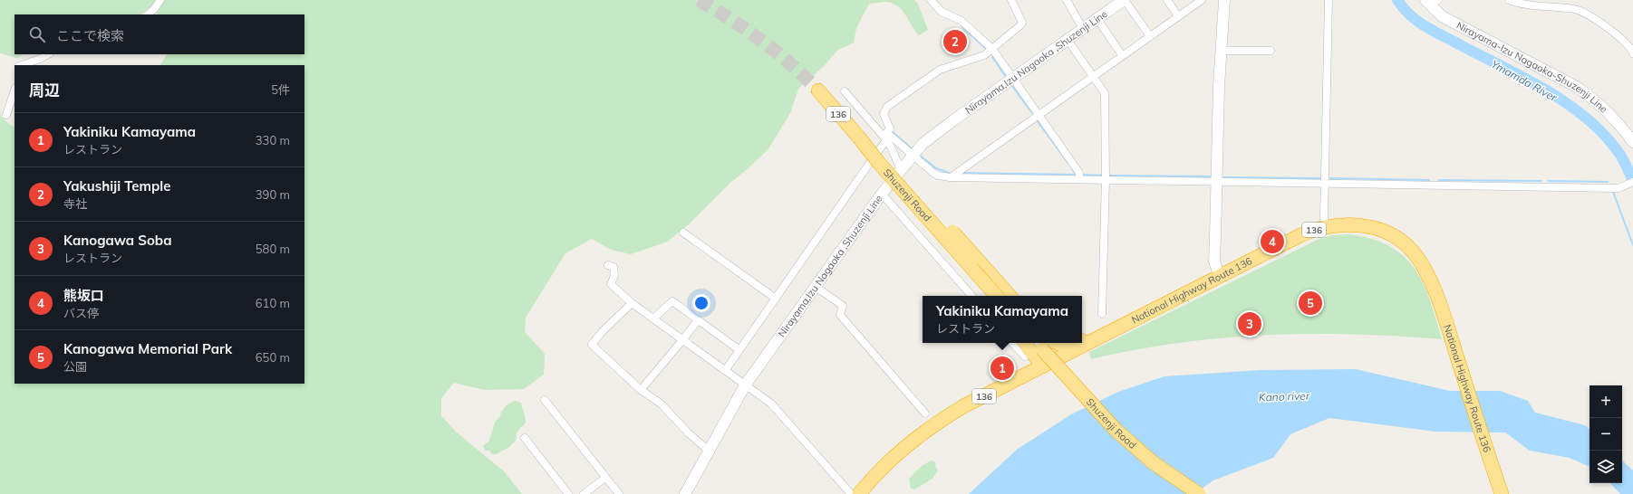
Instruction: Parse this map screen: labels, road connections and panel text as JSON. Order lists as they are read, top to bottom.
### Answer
{
  "streets": {
    "highway": ["136", "Shuzenji Road", "National Highway Route 136"],
    "main road": ["Nirayama,Izu Nagaoka ,Shuzenji Line", "Nirayama-Izu Nagaoka-Shuzenji Line"]
  },
  "water": ["Ymamda River", "Kano river"],
  "page": {
    "search": "ここで検索",
    "pins": [
      "2",
      "4",
      "5",
      "3",
      "1"
    ],
    "heading": ["周辺", "5件"],
    "list": [
      {
        "mark": "1",
        "name": "Yakiniku Kamayama",
        "note": "レストラン",
        "value": "330 m"
      },
      {
        "mark": "2",
        "name": "Yakushiji Temple",
        "note": "寺社",
        "value": "390 m"
      },
      {
        "mark": "3",
        "name": "Kanogawa Soba",
        "note": "レストラン",
        "value": "580 m"
      },
      {
        "mark": "4",
        "name": "熊坂口",
        "note": "バス停",
        "value": "610 m"
      },
      {
        "mark": "5",
        "name": "Kanogawa Memorial Park",
        "note": "公園",
        "value": "650 m"
      }
    ],
    "popup": ["Yakiniku Kamayama", "レストラン"],
    "map_buttons": ["+", "−"]
  }
}
